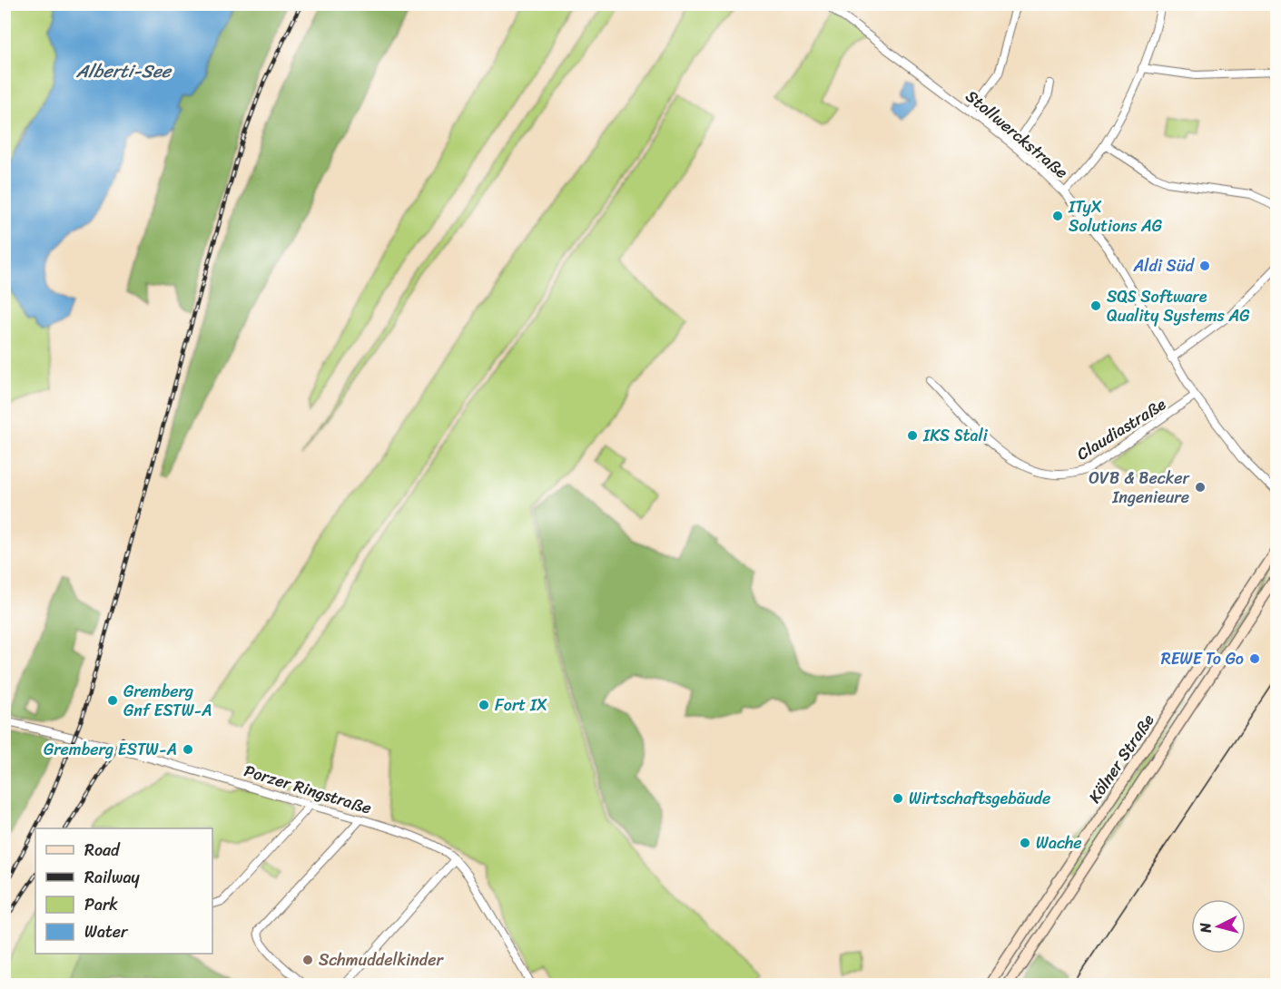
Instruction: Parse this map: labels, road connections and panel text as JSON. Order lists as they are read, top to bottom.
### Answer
{
  "streets": {
    "main road": ["Kölner Straße"],
    "street": ["Stollwerckstraße", "Claudiastraße", "Porzer Ringstraße"]
  },
  "crossings": [
    ["Stollwerckstraße", "Claudiastraße"]
  ],
  "water": ["Alberti-See"],
  "places": [
    "ITyX Solutions AG",
    "Aldi Süd",
    "SQS Software Quality Systems AG",
    "IKS Stali",
    "OVB & Becker Ingenieure",
    "REWE To Go",
    "Gremberg Gnf ESTW-A",
    "Fort IX",
    "Gremberg ESTW-A",
    "Wirtschaftsgebäude",
    "Wache",
    "Schmuddelkinder"
  ],
  "legend": [
    "Road",
    "Railway",
    "Park",
    "Water"
  ],
  "north": "left"
}
